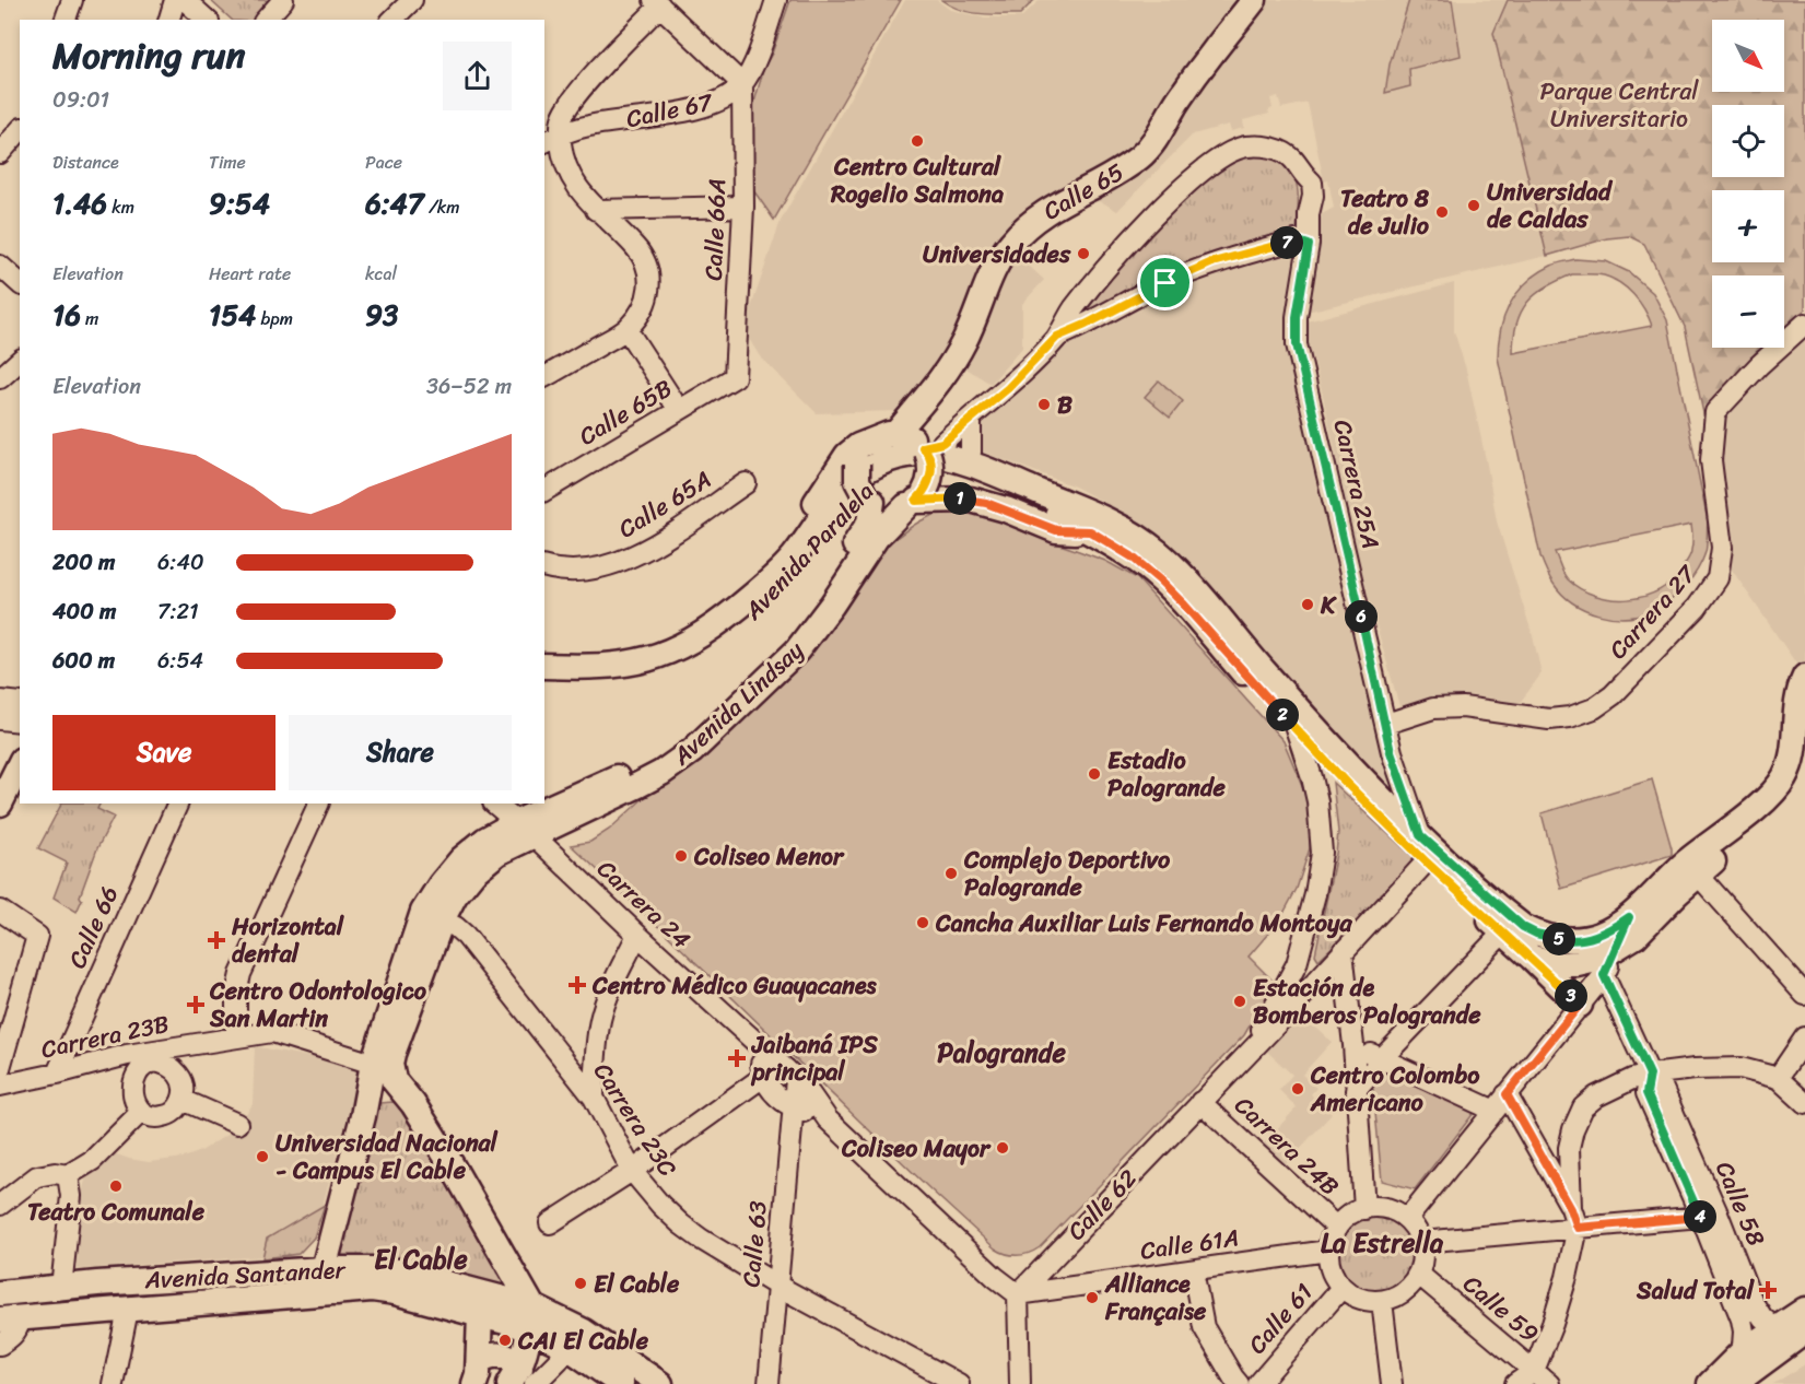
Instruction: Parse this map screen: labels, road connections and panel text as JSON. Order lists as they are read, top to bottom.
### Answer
{
  "streets": {
    "main road": [
      "Calle 65",
      "Avenida Paralela",
      "Avenida Lindsay",
      "Avenida Santander"
    ],
    "street": [
      "Calle 67",
      "Calle 66A",
      "Calle 65B",
      "Carrera 25A",
      "Calle 65A",
      "Carrera 27",
      "Carrera 24",
      "Calle 66",
      "Carrera 23B",
      "Carrera 23C",
      "Carrera 24B",
      "Calle 58",
      "Calle 62",
      "Calle 63",
      "Calle 61A",
      "Calle 59",
      "Calle 61"
    ]
  },
  "crossings": [
    ["Calle 67", "Calle 66A"],
    ["Calle 65", "Avenida Lindsay"],
    ["Calle 66A", "Calle 65B"],
    ["Carrera 25A", "Avenida Paralela"],
    ["Carrera 25A", "Carrera 27"],
    ["Carrera 25A", "Calle 62"],
    ["Avenida Paralela", "Calle 62"],
    ["Avenida Lindsay", "Carrera 24"],
    ["Avenida Lindsay", "Carrera 23B"],
    ["Avenida Lindsay", "Carrera 23C"],
    ["Avenida Lindsay", "Avenida Santander"],
    ["Carrera 24", "Calle 62"],
    ["Carrera 24", "Calle 63"],
    ["Carrera 24", "Calle 61A"],
    ["Calle 66", "Carrera 23B"],
    ["Carrera 23C", "Calle 63"],
    ["Carrera 24B", "Calle 62"],
    ["Carrera 24B", "Calle 61A"],
    ["Carrera 24B", "Calle 59"],
    ["Carrera 24B", "Calle 61"],
    ["Calle 62", "Calle 61A"],
    ["Calle 61A", "Calle 59"],
    ["Calle 61A", "Calle 61"],
    ["Calle 59", "Calle 61"]
  ],
  "districts": ["Palogrande", "La Estrella", "El Cable"],
  "parks": ["Parque Central Universitario"],
  "places": {
    "other": [
      "Centro Cultural Rogelio Salmona",
      "Universidad de Caldas",
      "Teatro 8 de Julio",
      "Universidades",
      "B",
      "K",
      "Estadio Palogrande",
      "Coliseo Menor",
      "Complejo Deportivo Palogrande",
      "Cancha Auxiliar Luis Fernando Montoya",
      "Estación de Bomberos Palogrande",
      "Centro Colombo Americano",
      "Coliseo Mayor",
      "Universidad Nacional - Campus El Cable",
      "Teatro Comunale",
      "El Cable",
      "Alliance Française",
      "CAI El Cable"
    ],
    "health": [
      "Horizontal dental",
      "Centro Médico Guayacanes",
      "Centro Odontologico San Martin",
      "Jaibaná IPS principal",
      "Salud Total"
    ]
  },
  "north": "bottom right",
  "page": {
    "map_buttons": ["+", "−"],
    "heading": ["Morning run", "09:01"],
    "stats": [
      ["Distance", "1.46 km"],
      ["Time", "9:54"],
      ["Pace", "6:47 /km"],
      ["Elevation", "16 m"],
      ["Heart rate", "154 bpm"],
      ["kcal", "93"]
    ],
    "pins": [
      "7",
      "1",
      "6",
      "2",
      "5",
      "3",
      "4"
    ],
    "chart": ["Elevation", "36–52 m"],
    "list": [
      {
        "name": "200 m",
        "note": "6:40"
      },
      {
        "name": "400 m",
        "note": "7:21"
      },
      {
        "name": "600 m",
        "note": "6:54"
      }
    ],
    "buttons": ["Save", "Share"]
  }
}
